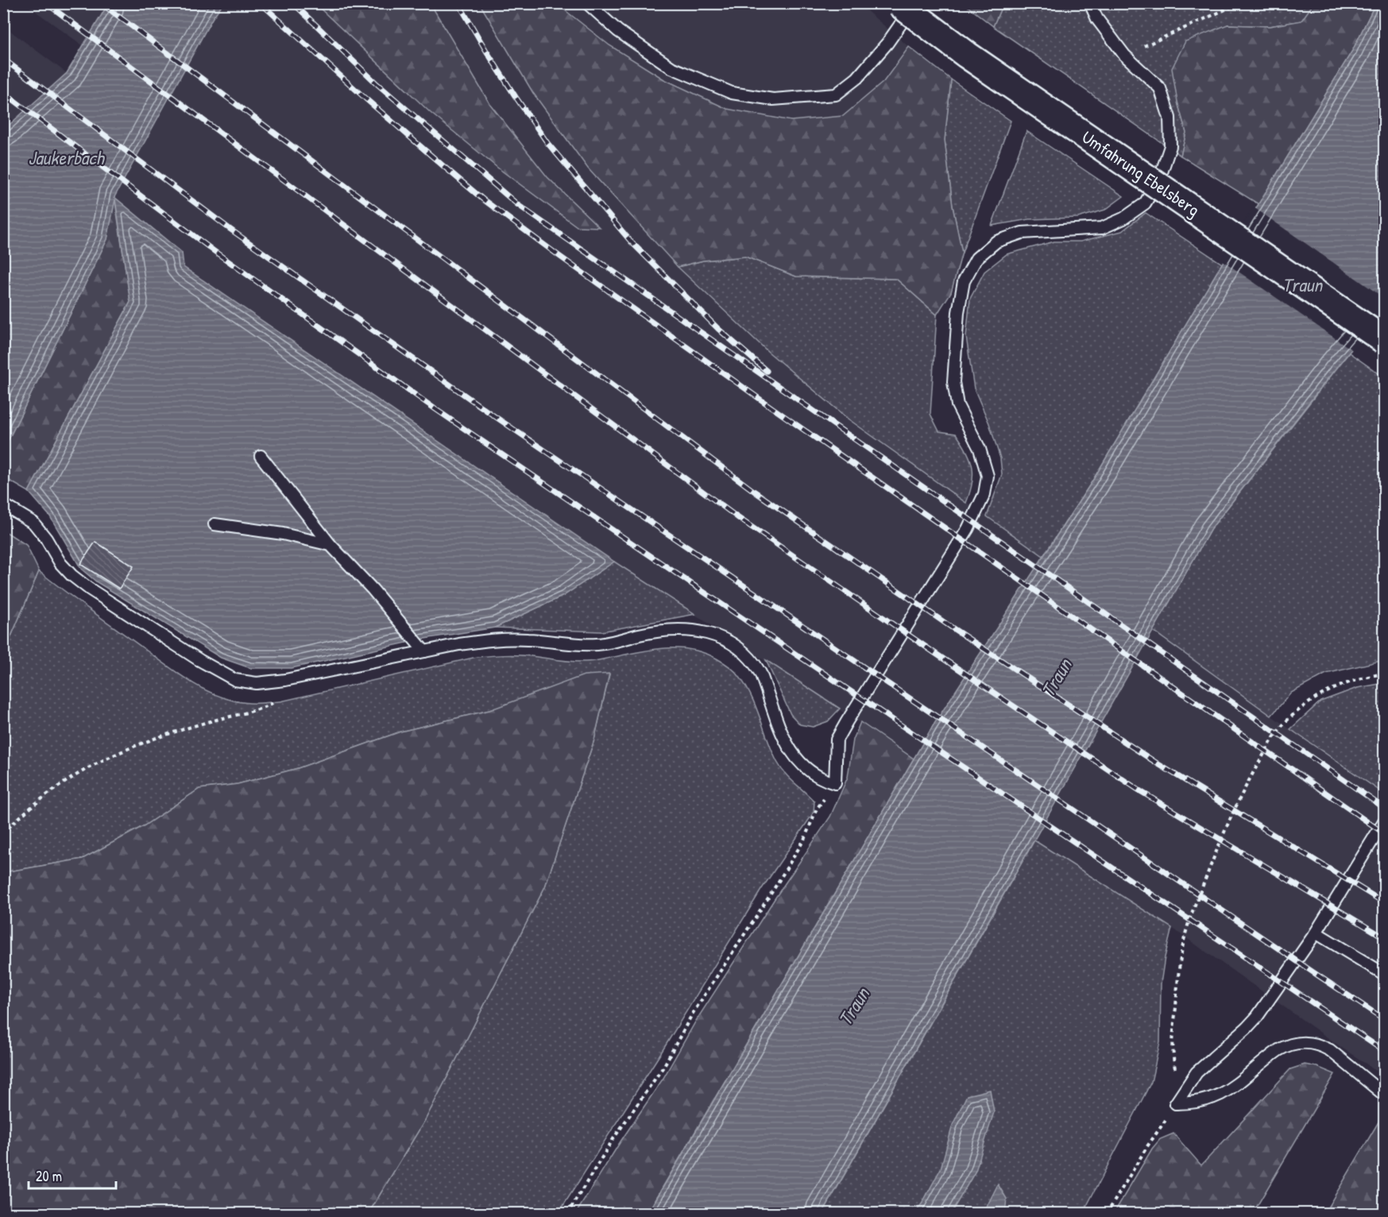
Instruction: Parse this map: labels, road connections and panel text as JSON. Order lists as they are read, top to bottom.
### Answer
{
  "streets": {
    "main road": ["Umfahrung Ebelsberg"]
  },
  "water": ["Jaukerbach", "Traun"],
  "scale_bar": "20 m"
}
